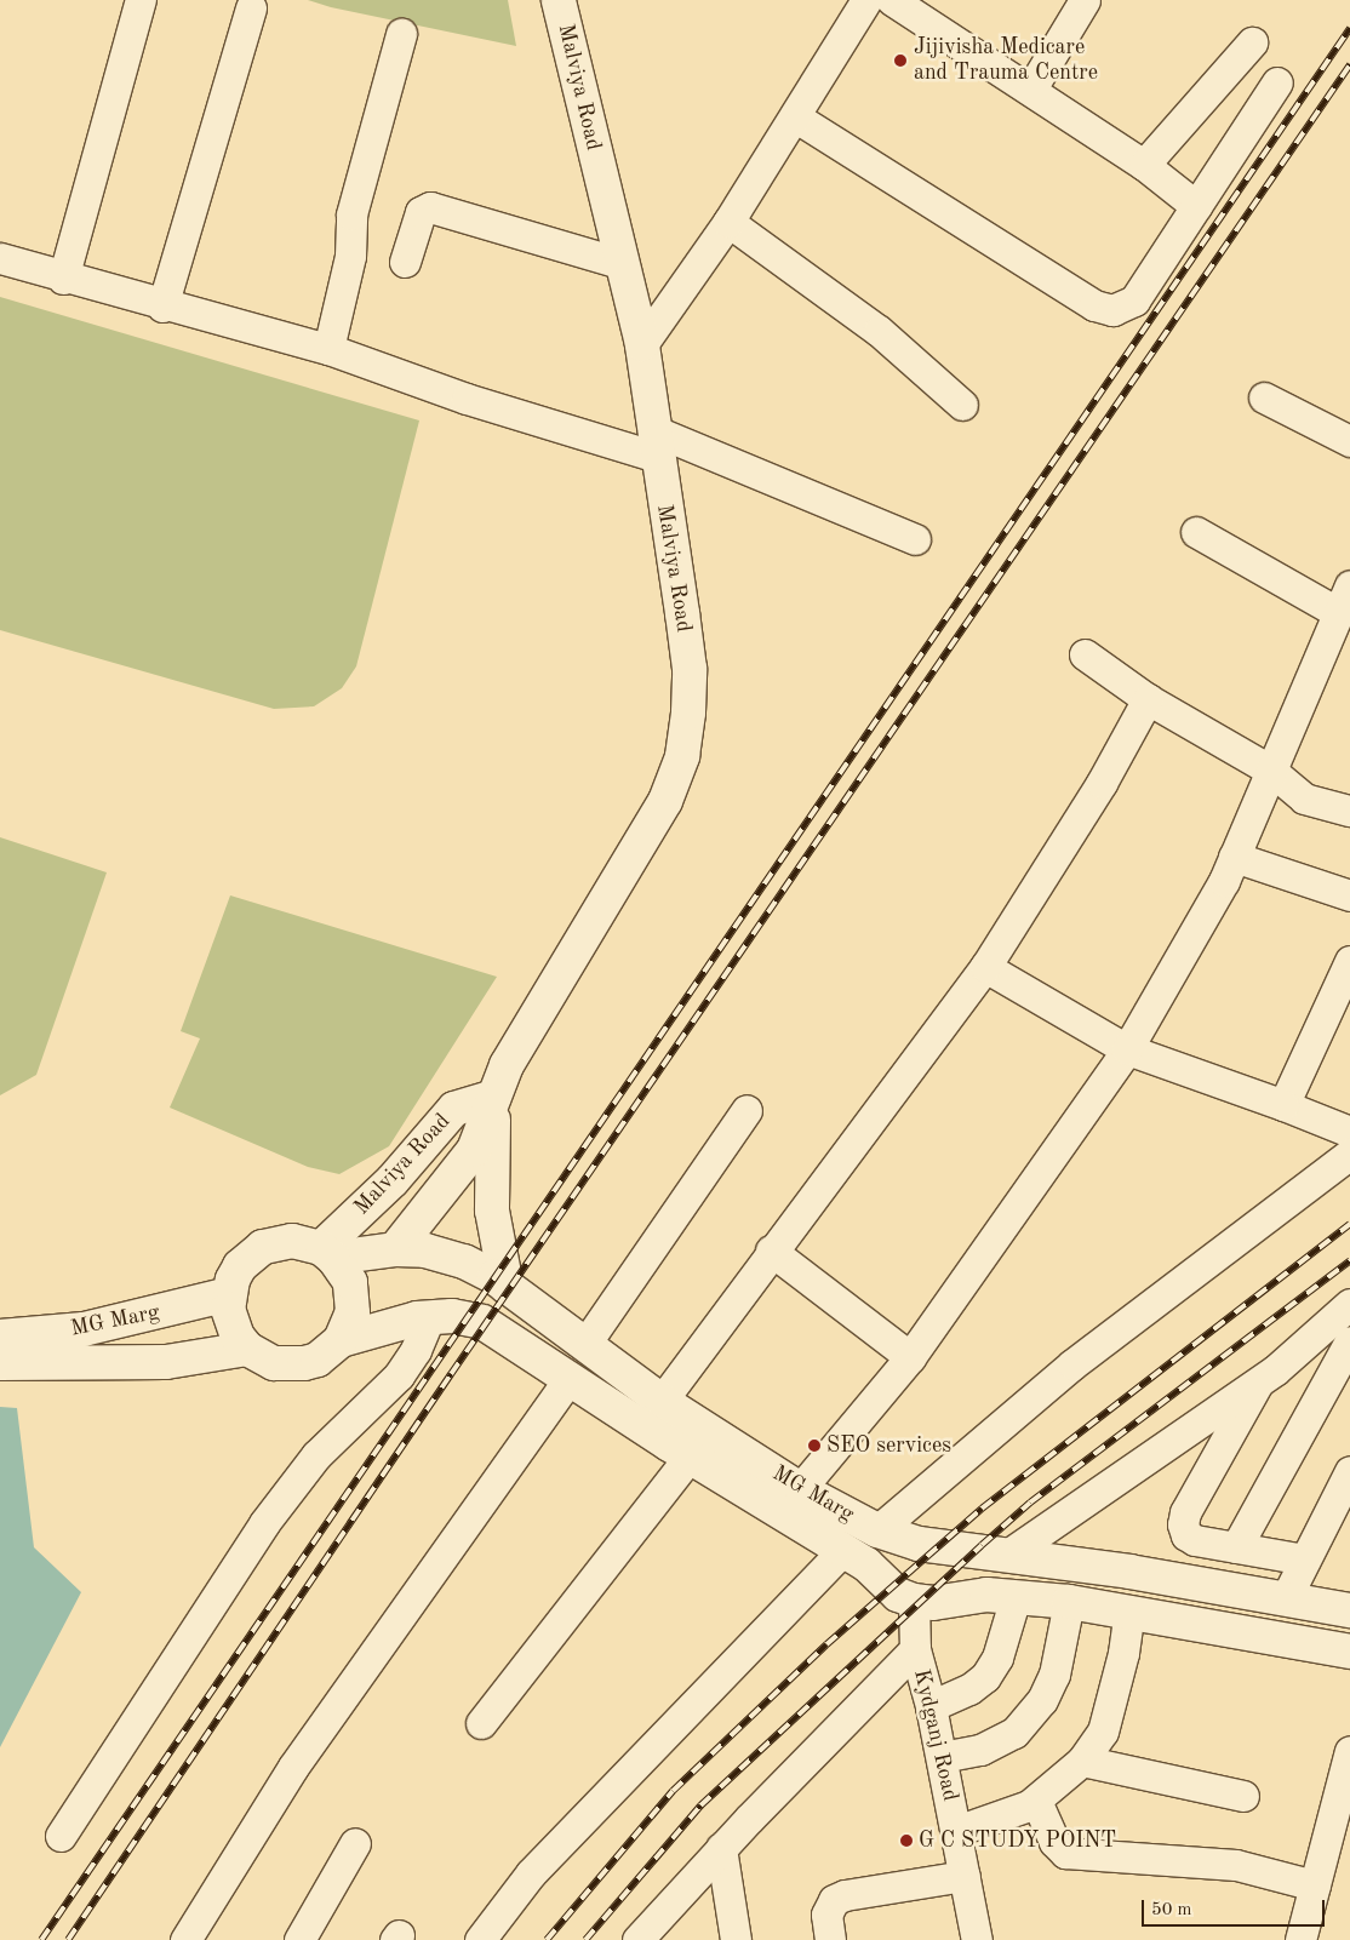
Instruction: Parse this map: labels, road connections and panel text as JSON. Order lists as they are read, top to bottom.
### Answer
{
  "streets": {
    "main road": ["Malviya Road", "MG Marg"],
    "street": ["Kydganj Road"]
  },
  "crossings": [
    ["Malviya Road", "MG Marg"],
    ["MG Marg", "Kydganj Road"]
  ],
  "places": ["Jijivisha Medicare and Trauma Centre", "SEO services", "G C STUDY POINT"],
  "scale_bar": "50 m"
}
